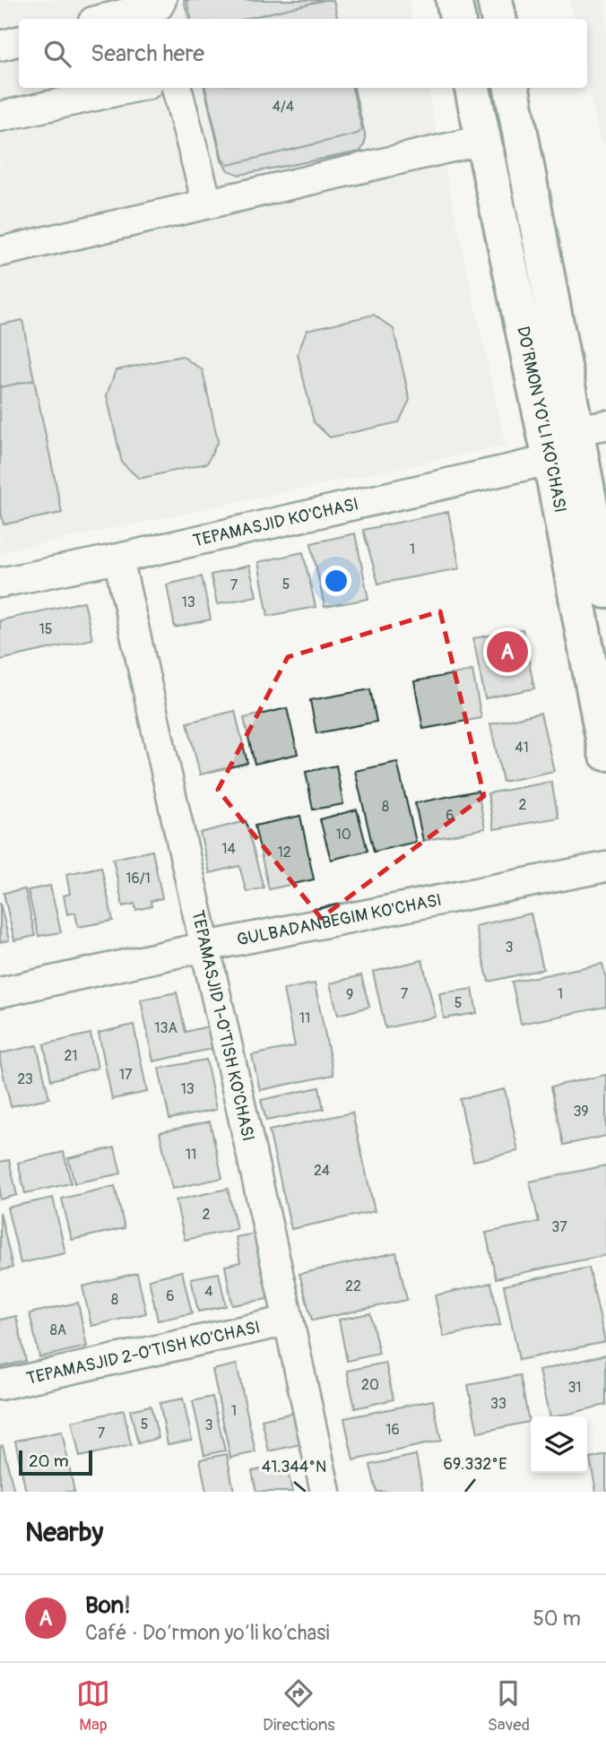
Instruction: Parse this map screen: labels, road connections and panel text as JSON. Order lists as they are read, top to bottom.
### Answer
{
  "streets": {
    "main road": ["DO‘RMON YO‘LI KO‘CHASI"],
    "street": [
      "TEPAMASJID KO'CHASI",
      "GULBADANBEGIM KO'CHASI",
      "TEPAMASJID 1-O'TISH KO'CHASI",
      "TEPAMASJID 2-O'TISH KO'CHASI"
    ]
  },
  "crossings": [
    ["DO‘RMON YO‘LI KO‘CHASI", "TEPAMASJID KO'CHASI"],
    ["TEPAMASJID KO'CHASI", "TEPAMASJID 1-O'TISH KO'CHASI"],
    ["GULBADANBEGIM KO'CHASI", "TEPAMASJID 1-O'TISH KO'CHASI"],
    ["TEPAMASJID 1-O'TISH KO'CHASI", "TEPAMASJID 2-O'TISH KO'CHASI"]
  ],
  "house_numbers": [
    "4/4",
    "1",
    "5",
    "7",
    "13",
    "15",
    "41",
    "2",
    "8",
    "6",
    "10",
    "14",
    "12",
    "16/1",
    "3",
    "7",
    "1",
    "9",
    "5",
    "11",
    "13A",
    "21",
    "17",
    "23",
    "13",
    "39",
    "11",
    "24",
    "2",
    "37",
    "22",
    "4",
    "6",
    "8",
    "8A",
    "20",
    "31",
    "33",
    "1",
    "5",
    "3",
    "16",
    "7"
  ],
  "scale_bar": "20 m",
  "page": {
    "search": "Search here",
    "pins": "A",
    "scale": "20 m",
    "heading": "Nearby",
    "list": [
      {
        "mark": "A",
        "name": "Bon!",
        "note": "Café · Do‘rmon yo‘li ko‘chasi",
        "value": "50 m"
      }
    ],
    "nav": ["Map", "Directions", "Saved"]
  },
  "coordinates": ["69.332°E", "41.344°N"]
}
